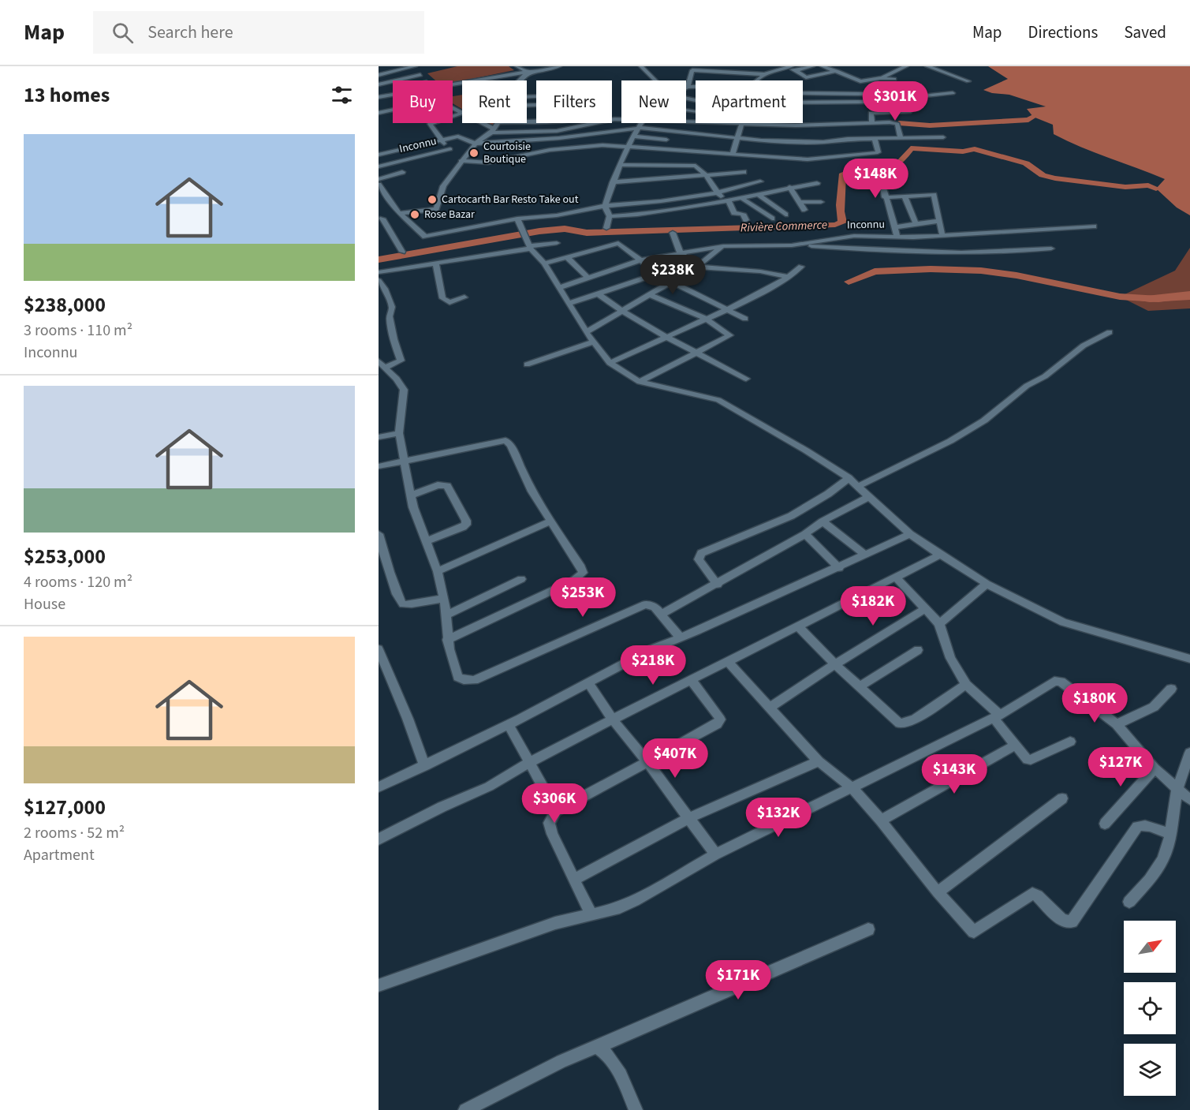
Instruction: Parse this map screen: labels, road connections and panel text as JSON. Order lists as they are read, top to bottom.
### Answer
{
  "streets": {
    "street": ["Inconnu"]
  },
  "water": ["Rivière Commerce"],
  "places": ["Courtoisie Boutique", "Cartocarth Bar Resto Take out", "Rose Bazar"],
  "north": "top right",
  "page": {
    "header": "Map",
    "search": "Search here",
    "nav": ["Map", "Directions", "Saved"],
    "heading": "13 homes",
    "chip": [
      "Buy",
      "Rent",
      "Filters",
      "New",
      "Apartment"
    ],
    "price": [
      "$301K",
      "$148K",
      "$238K",
      "$253K",
      "$182K",
      "$218K",
      "$180K",
      "$407K",
      "$127K",
      "$143K",
      "$306K",
      "$132K",
      "$171K"
    ],
    "list": [
      {
        "name": "$238,000",
        "note": "3 rooms · 110 m² · Inconnu"
      },
      {
        "name": "$253,000",
        "note": "4 rooms · 120 m² · House"
      },
      {
        "name": "$127,000",
        "note": "2 rooms · 52 m² · Apartment"
      }
    ]
  }
}
